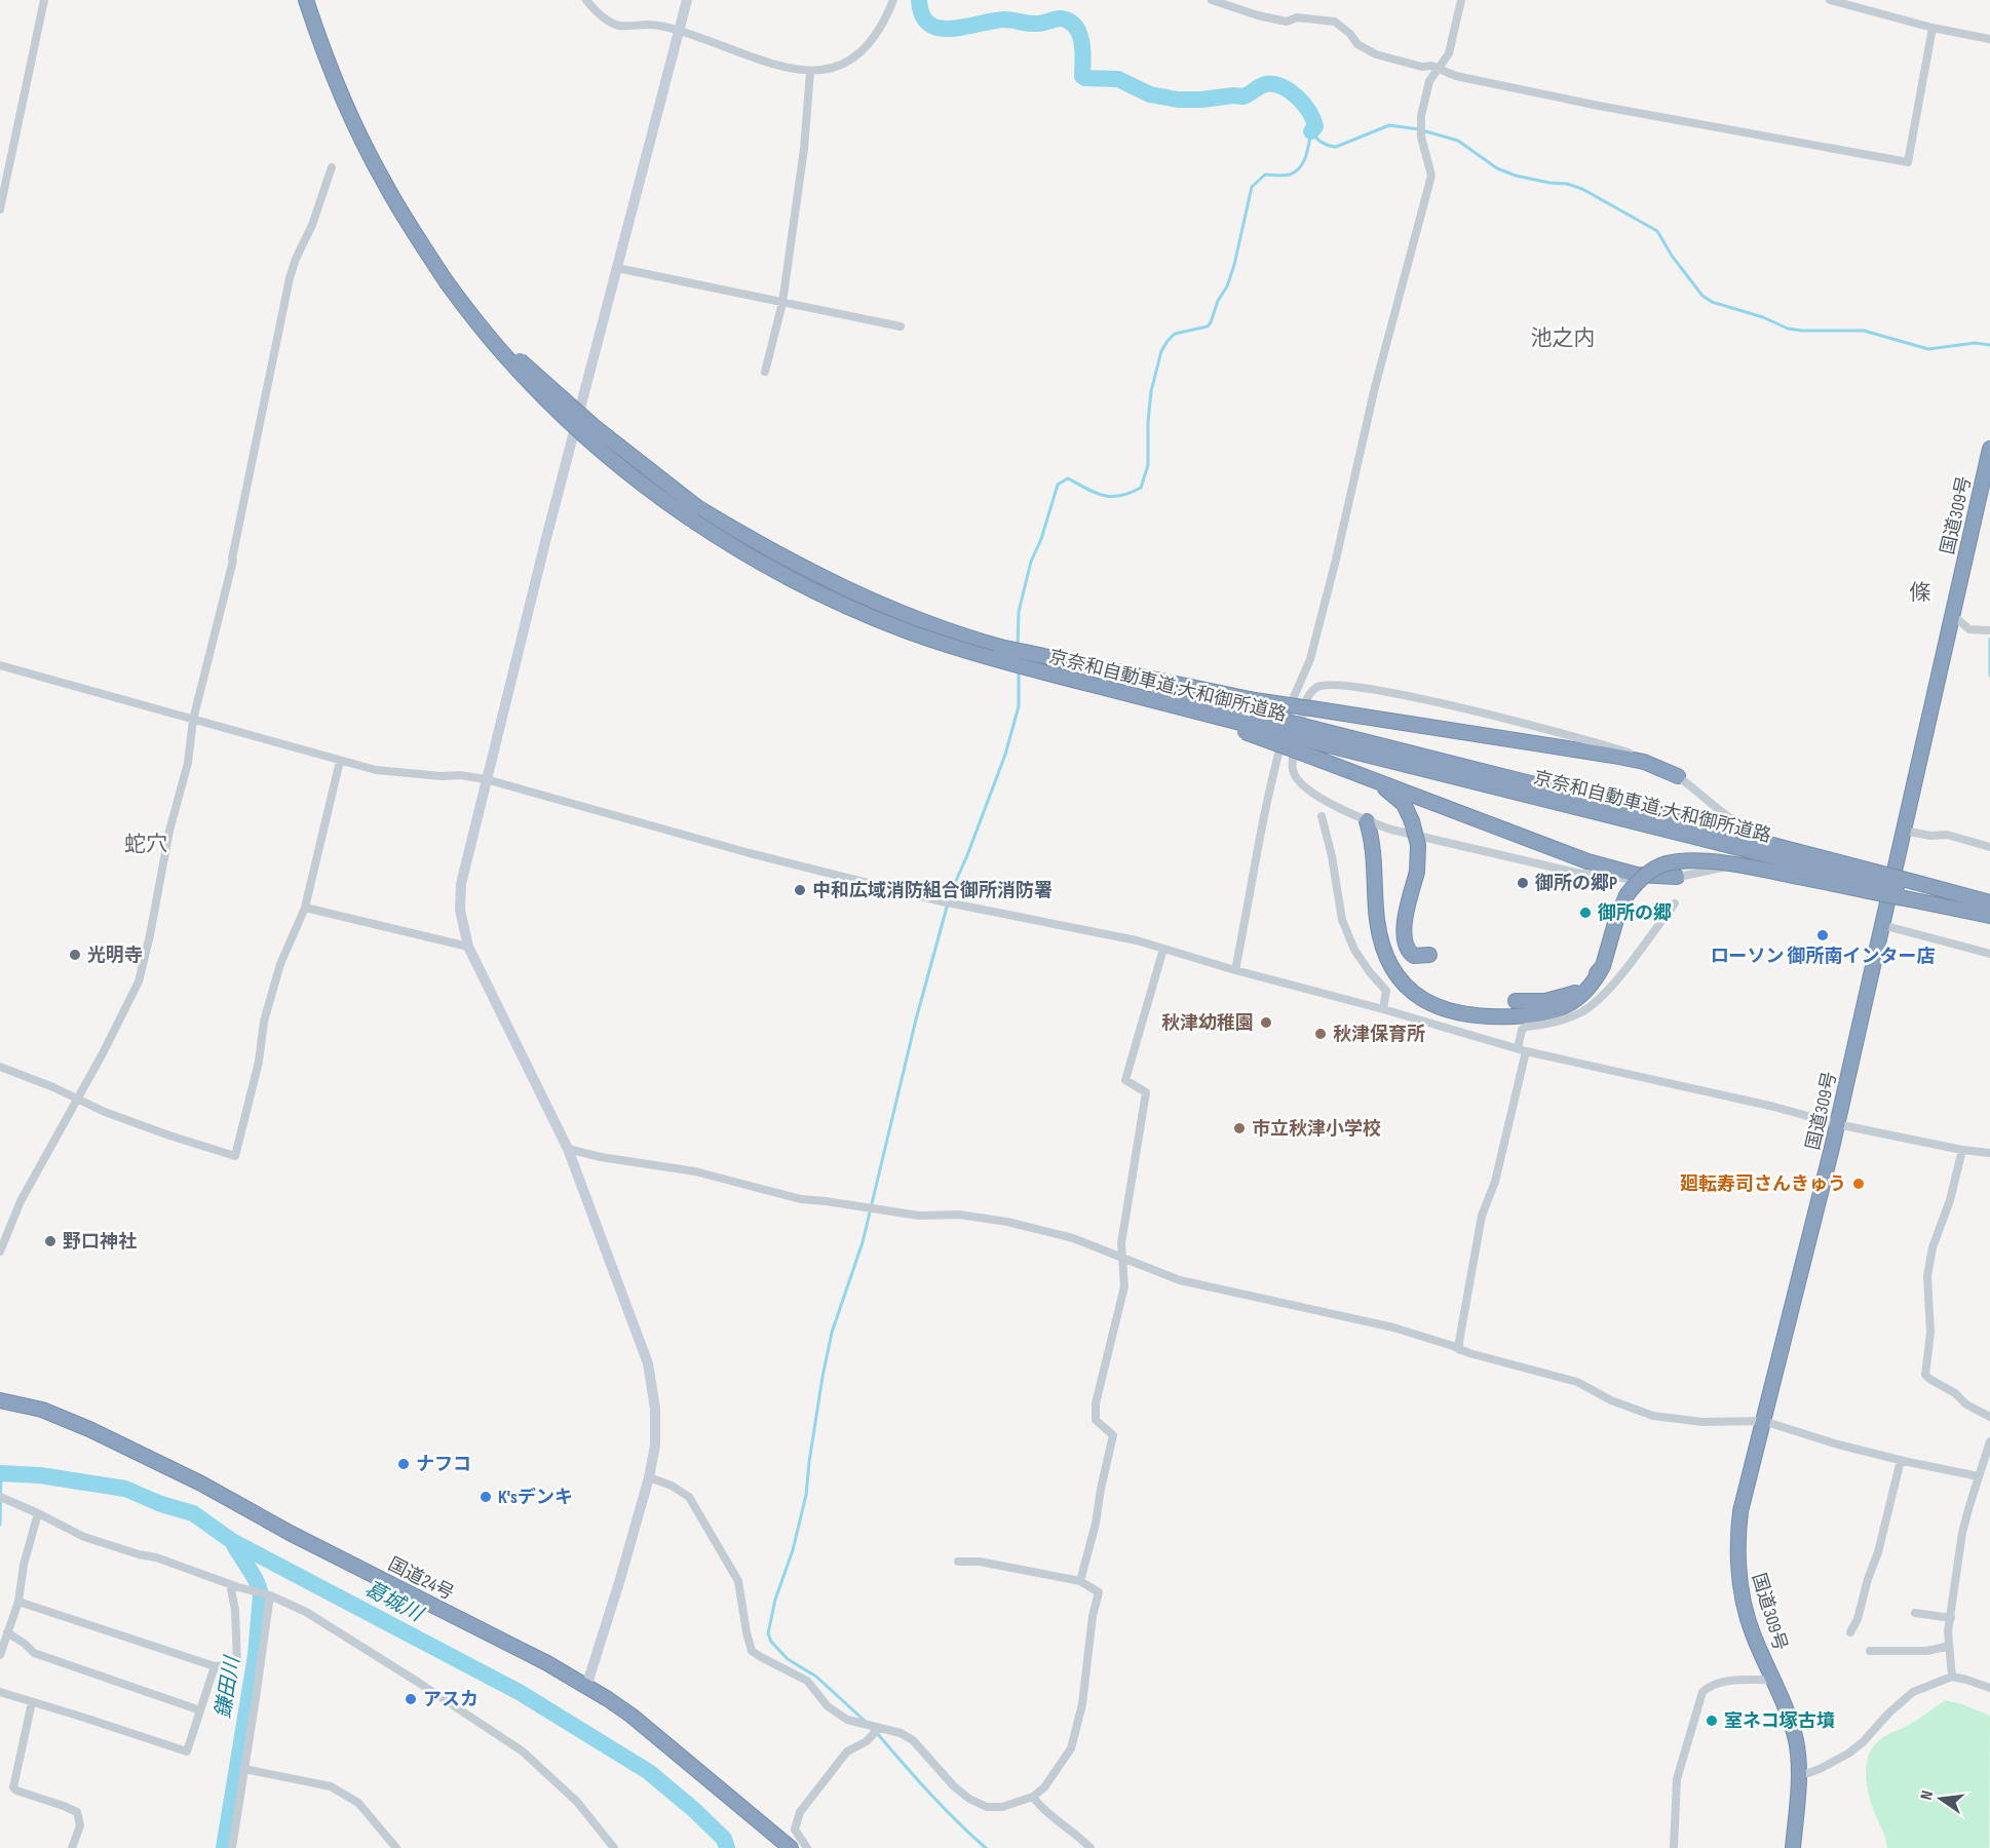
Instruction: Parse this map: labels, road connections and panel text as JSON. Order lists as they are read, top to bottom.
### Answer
{
  "streets": {
    "highway": ["国道309号", "京奈和自動車道;大和御所道路", "国道24号"]
  },
  "districts": ["池之内", "條", "蛇穴"],
  "water": ["葛城川", "鎌田川"],
  "places": [
    "御所の郷P",
    "中和広域消防組合御所消防署",
    "御所の郷",
    "ローソン 御所南インター店",
    "光明寺",
    "秋津幼稚園",
    "秋津保育所",
    "市立秋津小学校",
    "廻転寿司さんきゅう",
    "野口神社",
    "ナフコ",
    "K'sデンキ",
    "アスカ",
    "室ネコ塚古墳"
  ],
  "north": "left"
}
